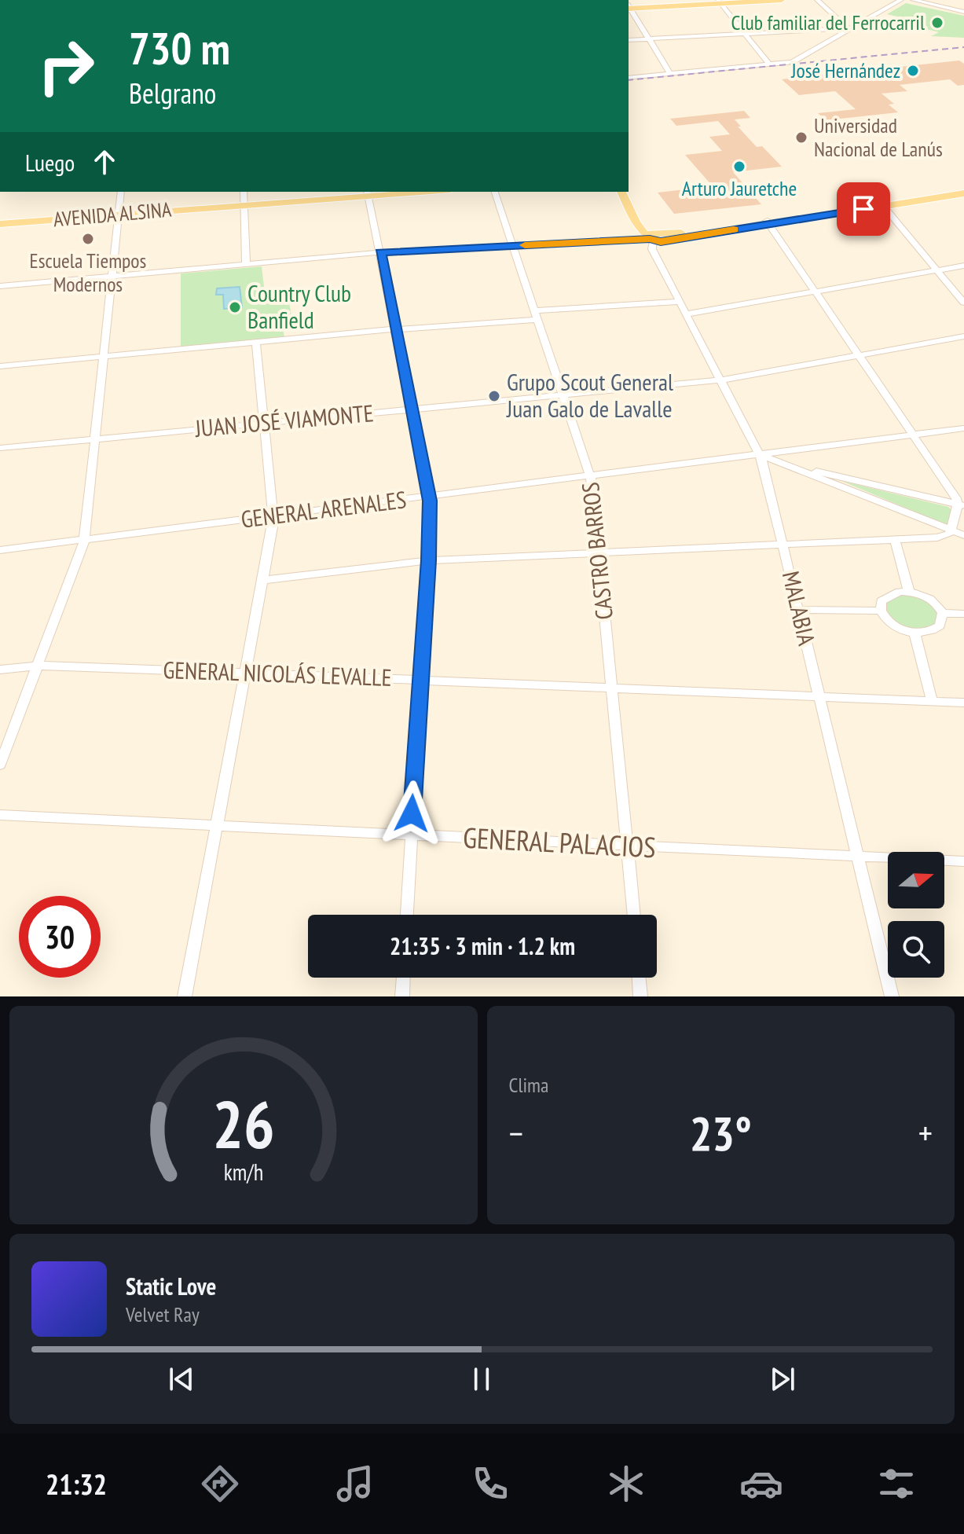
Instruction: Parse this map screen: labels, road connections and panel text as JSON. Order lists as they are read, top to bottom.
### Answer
{
  "streets": {
    "main road": ["AVENIDA ALSINA", "MALABIA"],
    "street": [
      "JUAN JOSÉ VIAMONTE",
      "GENERAL ARENALES",
      "CASTRO BARROS",
      "GENERAL NICOLÁS LEVALLE",
      "GENERAL PALACIOS"
    ]
  },
  "crossings": [
    ["JUAN JOSÉ VIAMONTE", "CASTRO BARROS"],
    ["JUAN JOSÉ VIAMONTE", "MALABIA"],
    ["GENERAL ARENALES", "CASTRO BARROS"],
    ["GENERAL ARENALES", "MALABIA"],
    ["CASTRO BARROS", "GENERAL NICOLÁS LEVALLE"],
    ["CASTRO BARROS", "GENERAL PALACIOS"],
    ["MALABIA", "GENERAL NICOLÁS LEVALLE"],
    ["MALABIA", "GENERAL PALACIOS"]
  ],
  "places": [
    "Club familiar del Ferrocarril",
    "José Hernández",
    "Universidad Nacional de Lanús",
    "Arturo Jauretche",
    "Escuela Tiempos Modernos",
    "Country Club Banfield",
    "Grupo Scout General Juan Galo de Lavalle"
  ],
  "north": "right",
  "page": {
    "turn": ["730 m", "Belgrano"],
    "then": "Luego",
    "limit": "30",
    "trip": "21:35 · 3 min · 1.2 km",
    "tile": "Clima",
    "heat": ["−", "23°", "+"],
    "song": ["Static Love", "Velvet Ray"],
    "tabs": "21:32",
    "gauge": ["26", "km/h"]
  }
}
